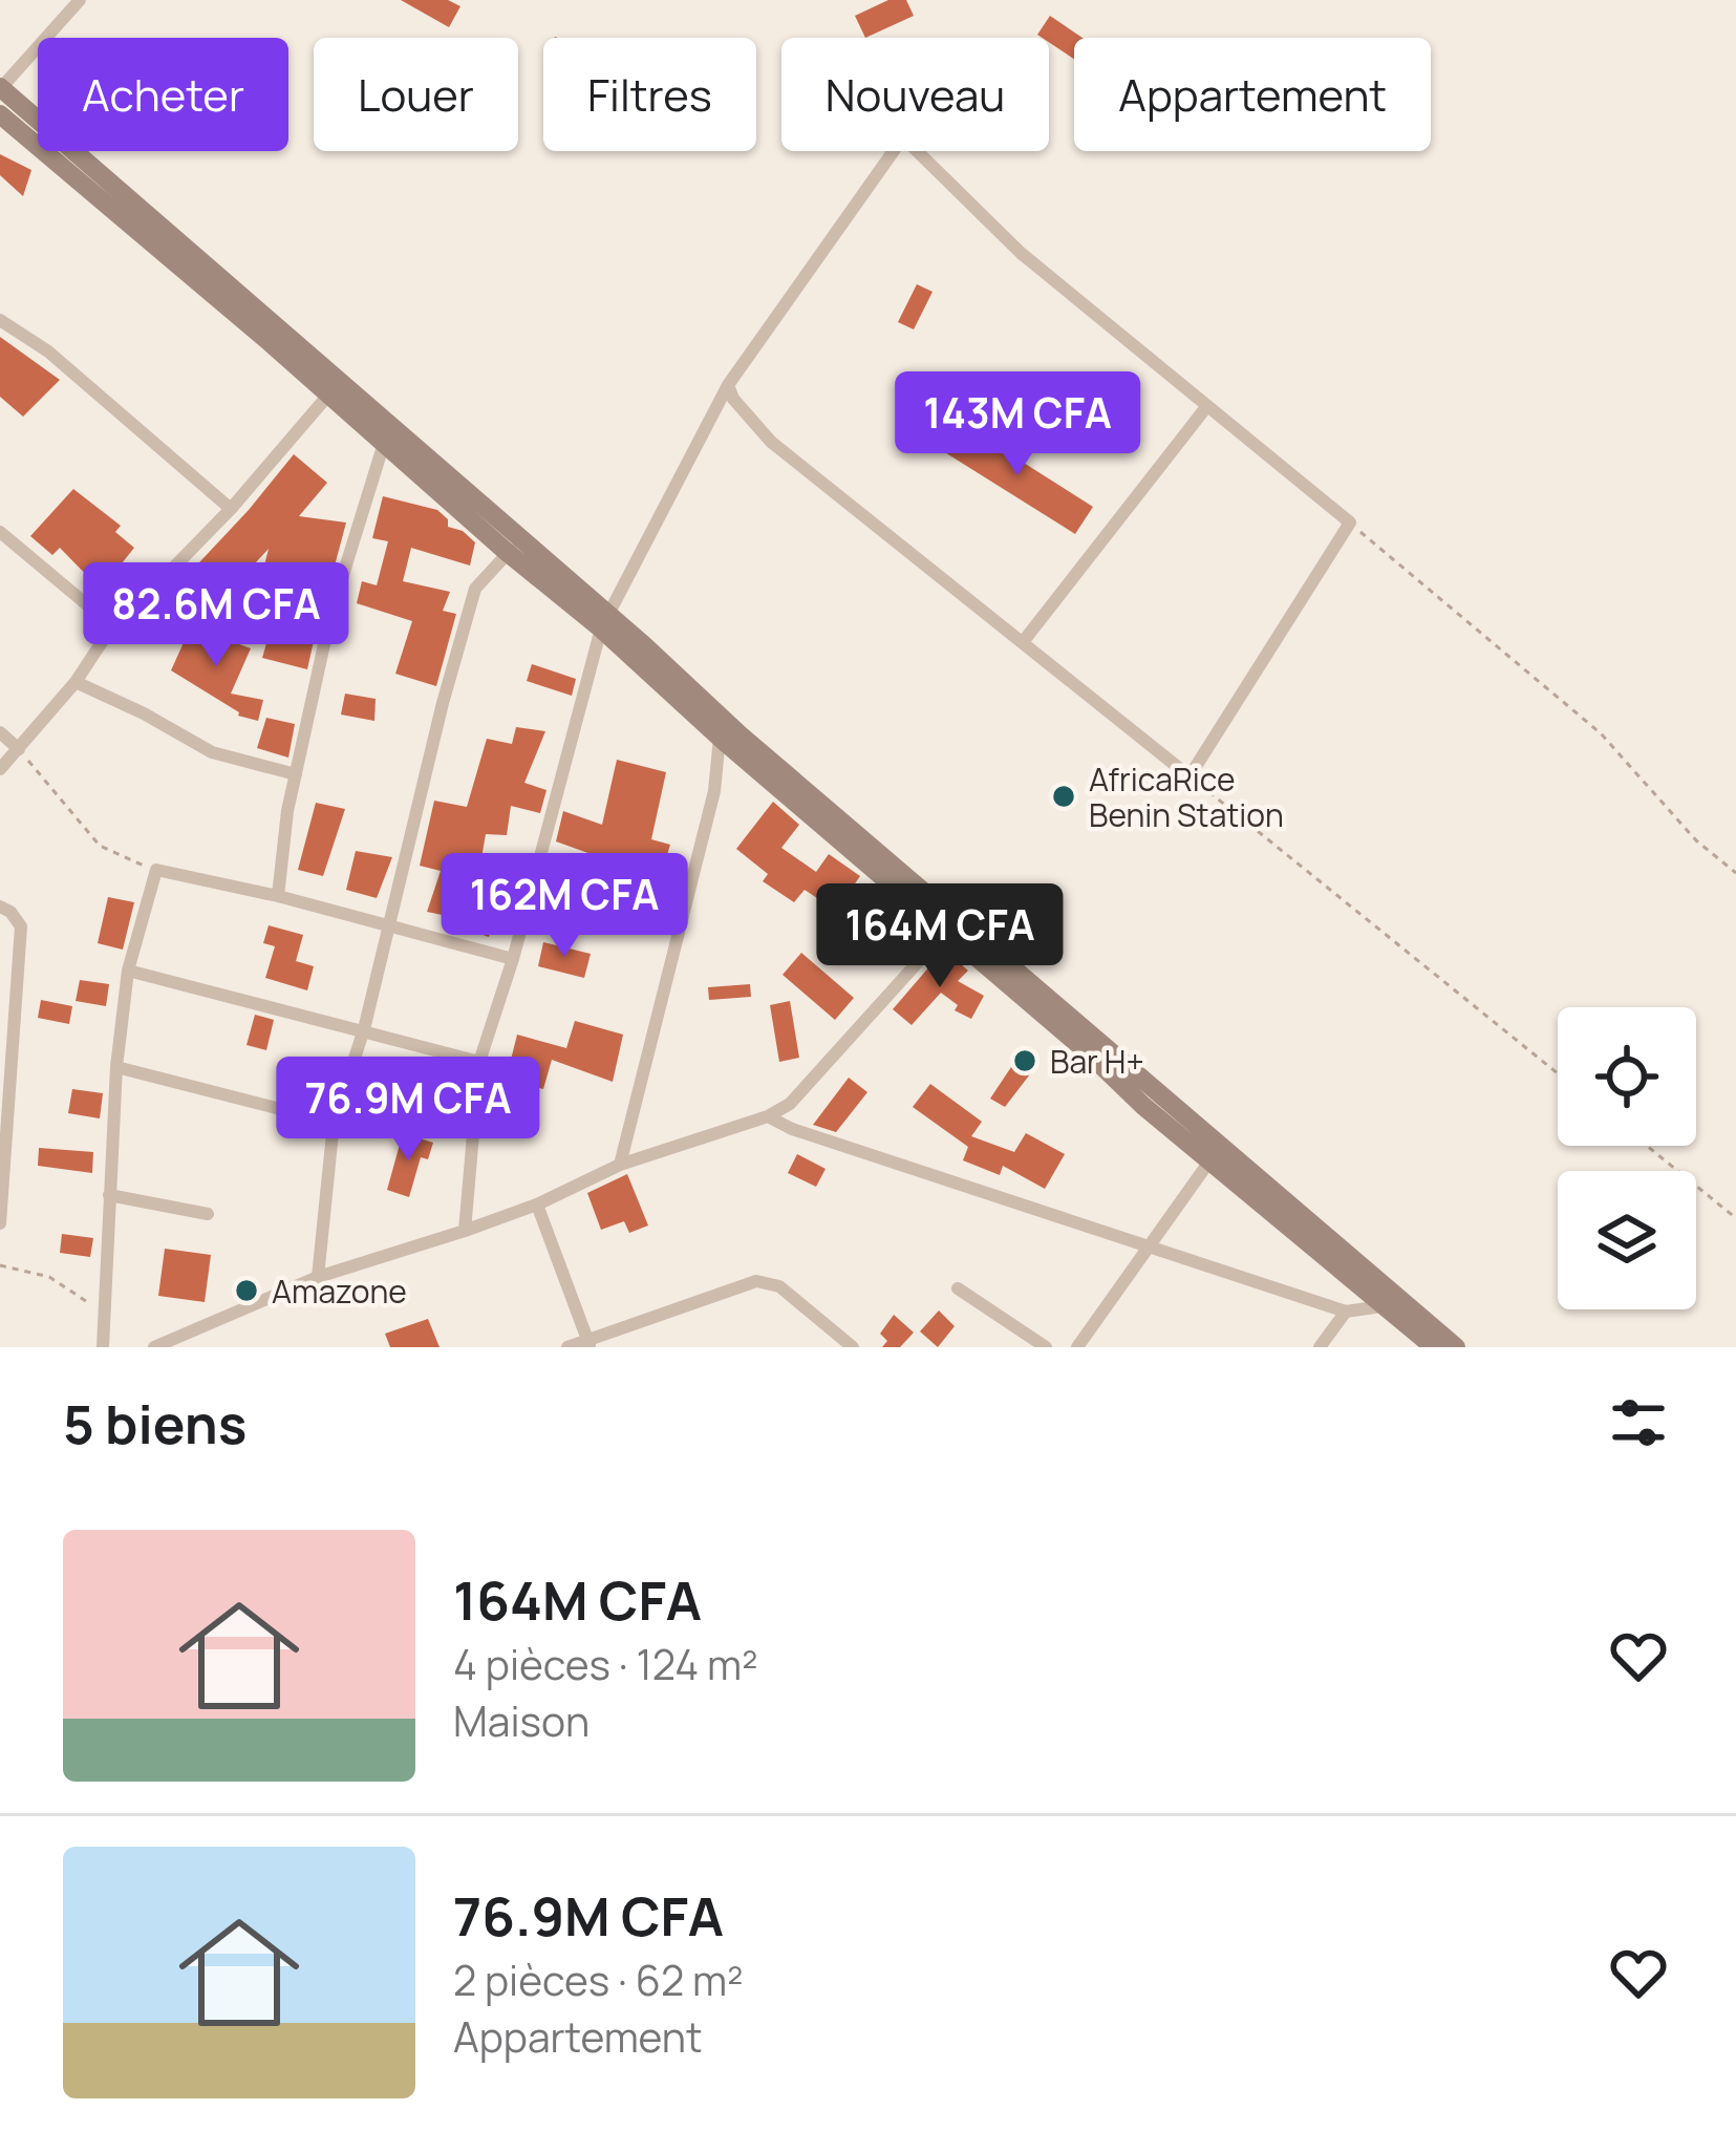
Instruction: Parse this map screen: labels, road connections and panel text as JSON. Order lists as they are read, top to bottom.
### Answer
{
  "places": ["AfricaRice Benin Station", "Bar H+", "Amazone"],
  "page": {
    "chip": [
      "Acheter",
      "Louer",
      "Filtres",
      "Nouveau",
      "Appartement"
    ],
    "price": [
      "143M CFA",
      "82.6M CFA",
      "162M CFA",
      "164M CFA",
      "76.9M CFA"
    ],
    "heading": "5 biens",
    "list": [
      {
        "name": "164M CFA",
        "note": "4 pièces · 124 m² · Maison"
      },
      {
        "name": "76.9M CFA",
        "note": "2 pièces · 62 m² · Appartement"
      }
    ]
  }
}
